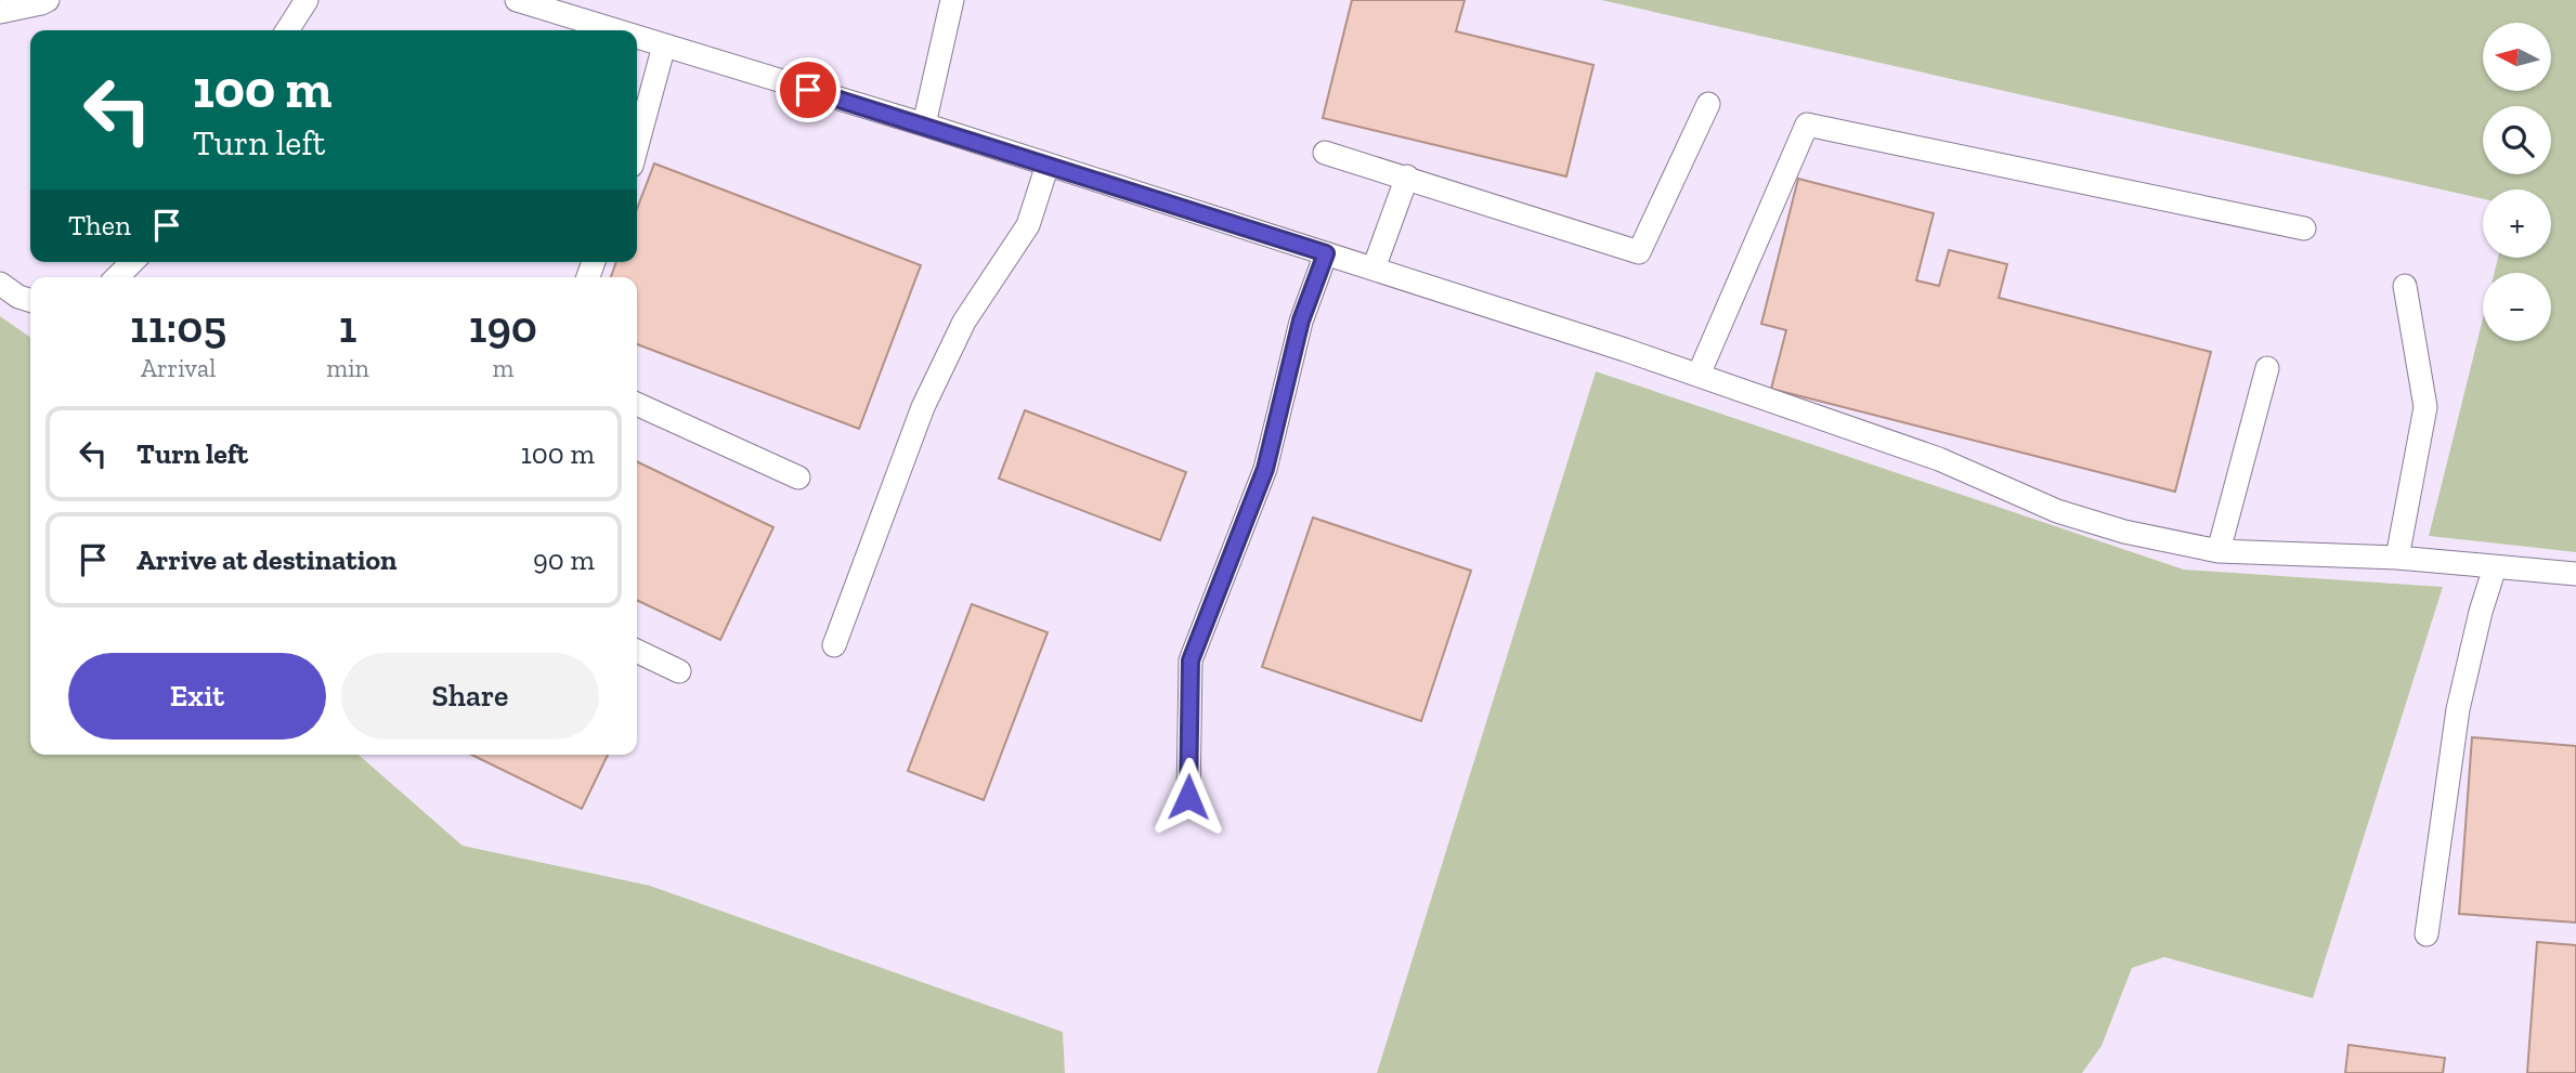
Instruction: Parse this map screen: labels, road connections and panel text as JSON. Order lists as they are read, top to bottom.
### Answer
{
  "north": "left",
  "page": {
    "map_buttons": ["+", "−"],
    "turn": ["100 m", "Turn left"],
    "then": "Then",
    "eta": [
      "11:05",
      "Arrival",
      "1",
      "min",
      "190",
      "m"
    ],
    "list": [
      {
        "name": "Turn left",
        "value": "100 m"
      },
      {
        "name": "Arrive at destination",
        "value": "90 m"
      }
    ],
    "buttons": ["Exit", "Share"]
  }
}
